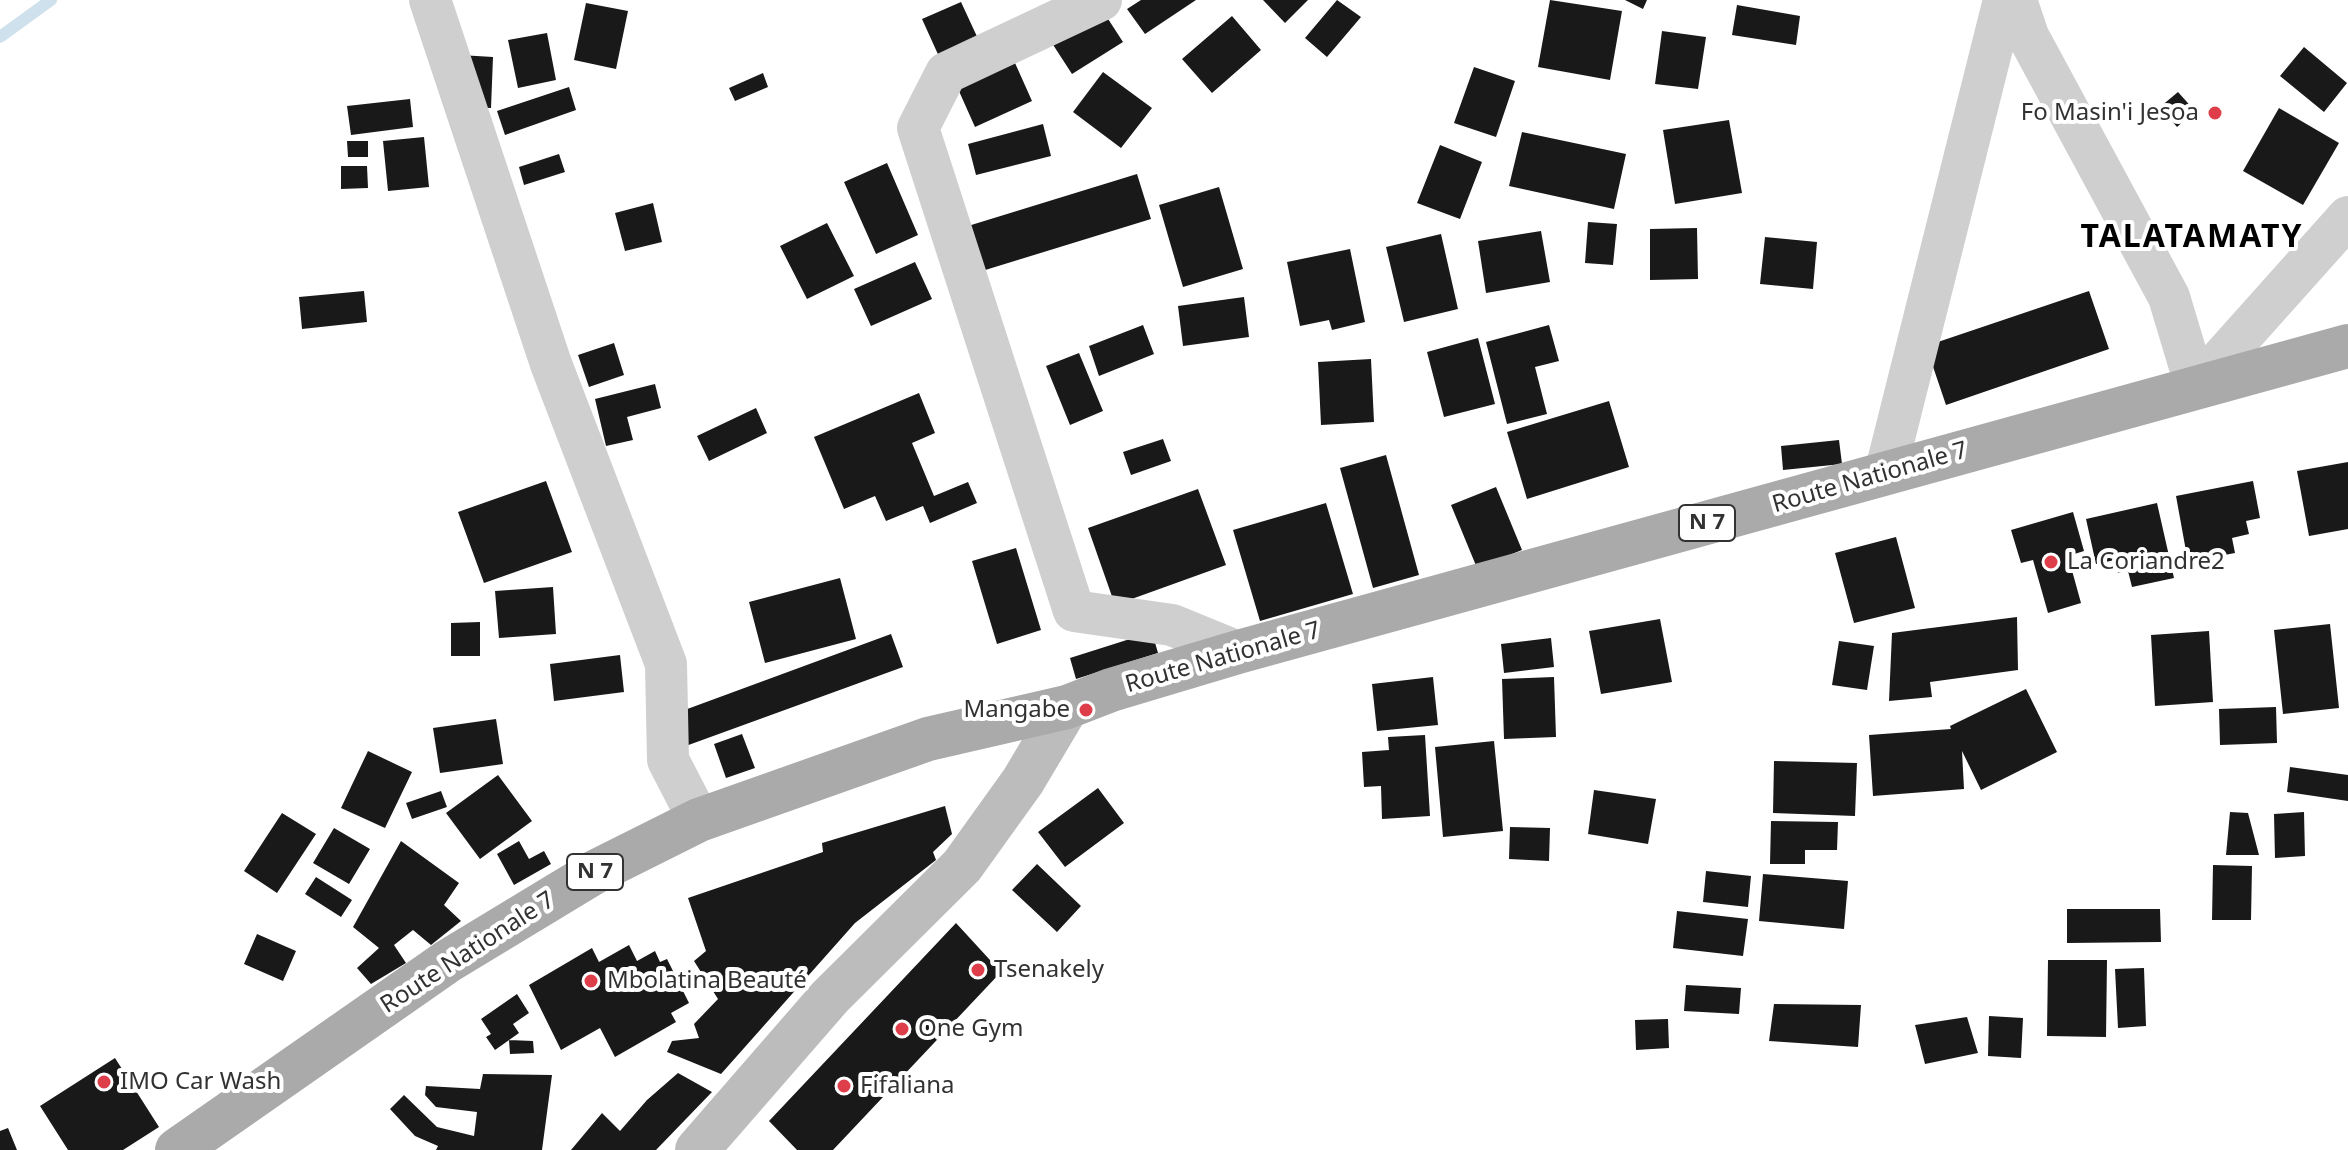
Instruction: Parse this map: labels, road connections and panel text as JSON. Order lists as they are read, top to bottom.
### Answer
{
  "streets": {
    "main road": ["Route Nationale 7", "N 7"]
  },
  "districts": ["TALATAMATY"],
  "places": [
    "Fo Masin'i Jesoa",
    "La Coriandre2",
    "Mangabe",
    "Tsenakely",
    "Mbolatina Beauté",
    "One Gym",
    "IMO Car Wash",
    "Fifaliana"
  ]
}
